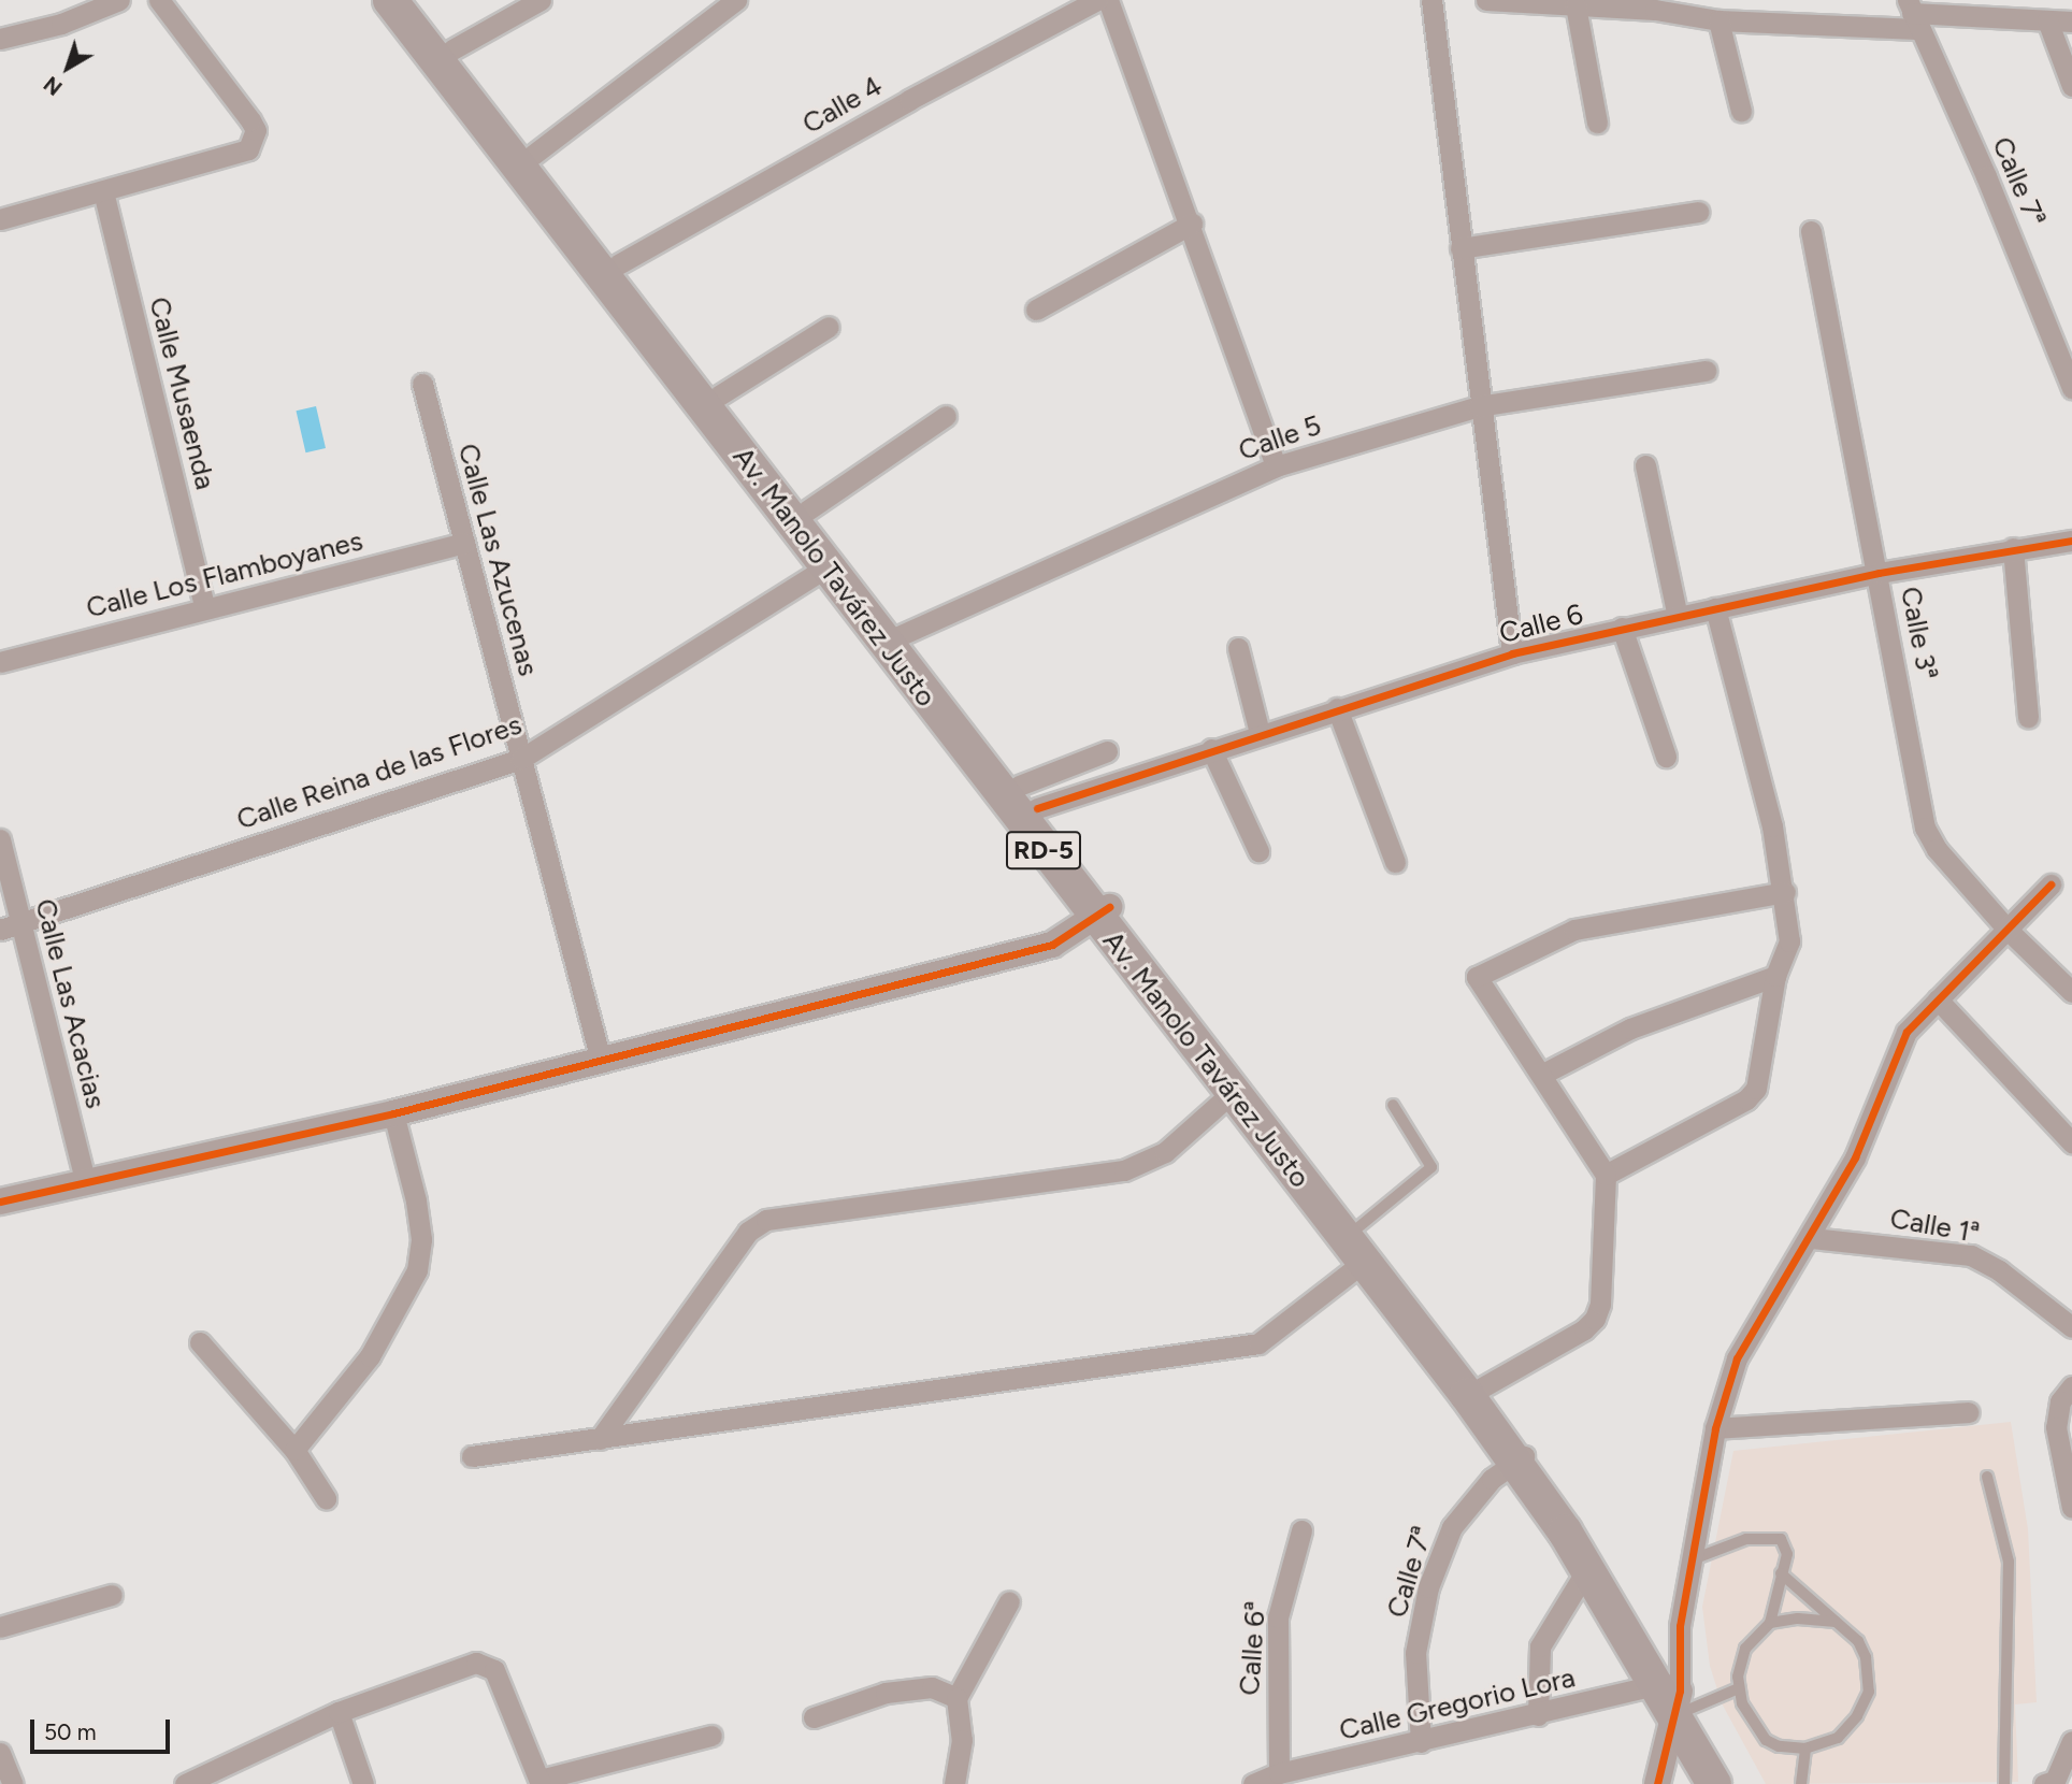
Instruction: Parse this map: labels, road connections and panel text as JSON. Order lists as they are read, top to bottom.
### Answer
{
  "streets": {
    "main road": ["Av. Manolo Tavárez Justo", "RD-5"],
    "street": [
      "Calle 4",
      "Calle 7ª",
      "Calle Musaenda",
      "Calle 5",
      "Calle Las Azucenas",
      "Calle Los Flamboyanes",
      "Calle 6",
      "Calle 3ª",
      "Calle Reina de las Flores",
      "Calle Las Acacias",
      "Calle 1ª",
      "Calle 6ª",
      "Calle Gregorio Lora"
    ]
  },
  "crossings": [
    ["Calle 4", "Av. Manolo Tavárez Justo"],
    ["Calle 7ª", "Av. Manolo Tavárez Justo"],
    ["Calle 7ª", "Calle Gregorio Lora"],
    ["Calle Musaenda", "Calle Los Flamboyanes"],
    ["Calle 5", "Av. Manolo Tavárez Justo"],
    ["Calle Las Azucenas", "Calle Los Flamboyanes"],
    ["Calle Las Azucenas", "Calle Reina de las Flores"],
    ["Av. Manolo Tavárez Justo", "Calle 6"],
    ["Av. Manolo Tavárez Justo", "Calle Reina de las Flores"],
    ["Av. Manolo Tavárez Justo", "Calle Gregorio Lora"],
    ["Calle 6", "Calle 3ª"],
    ["Calle Reina de las Flores", "Calle Las Acacias"],
    ["Calle 6ª", "Calle Gregorio Lora"]
  ],
  "scale_bar": "50 m",
  "north": "bottom left"
}
